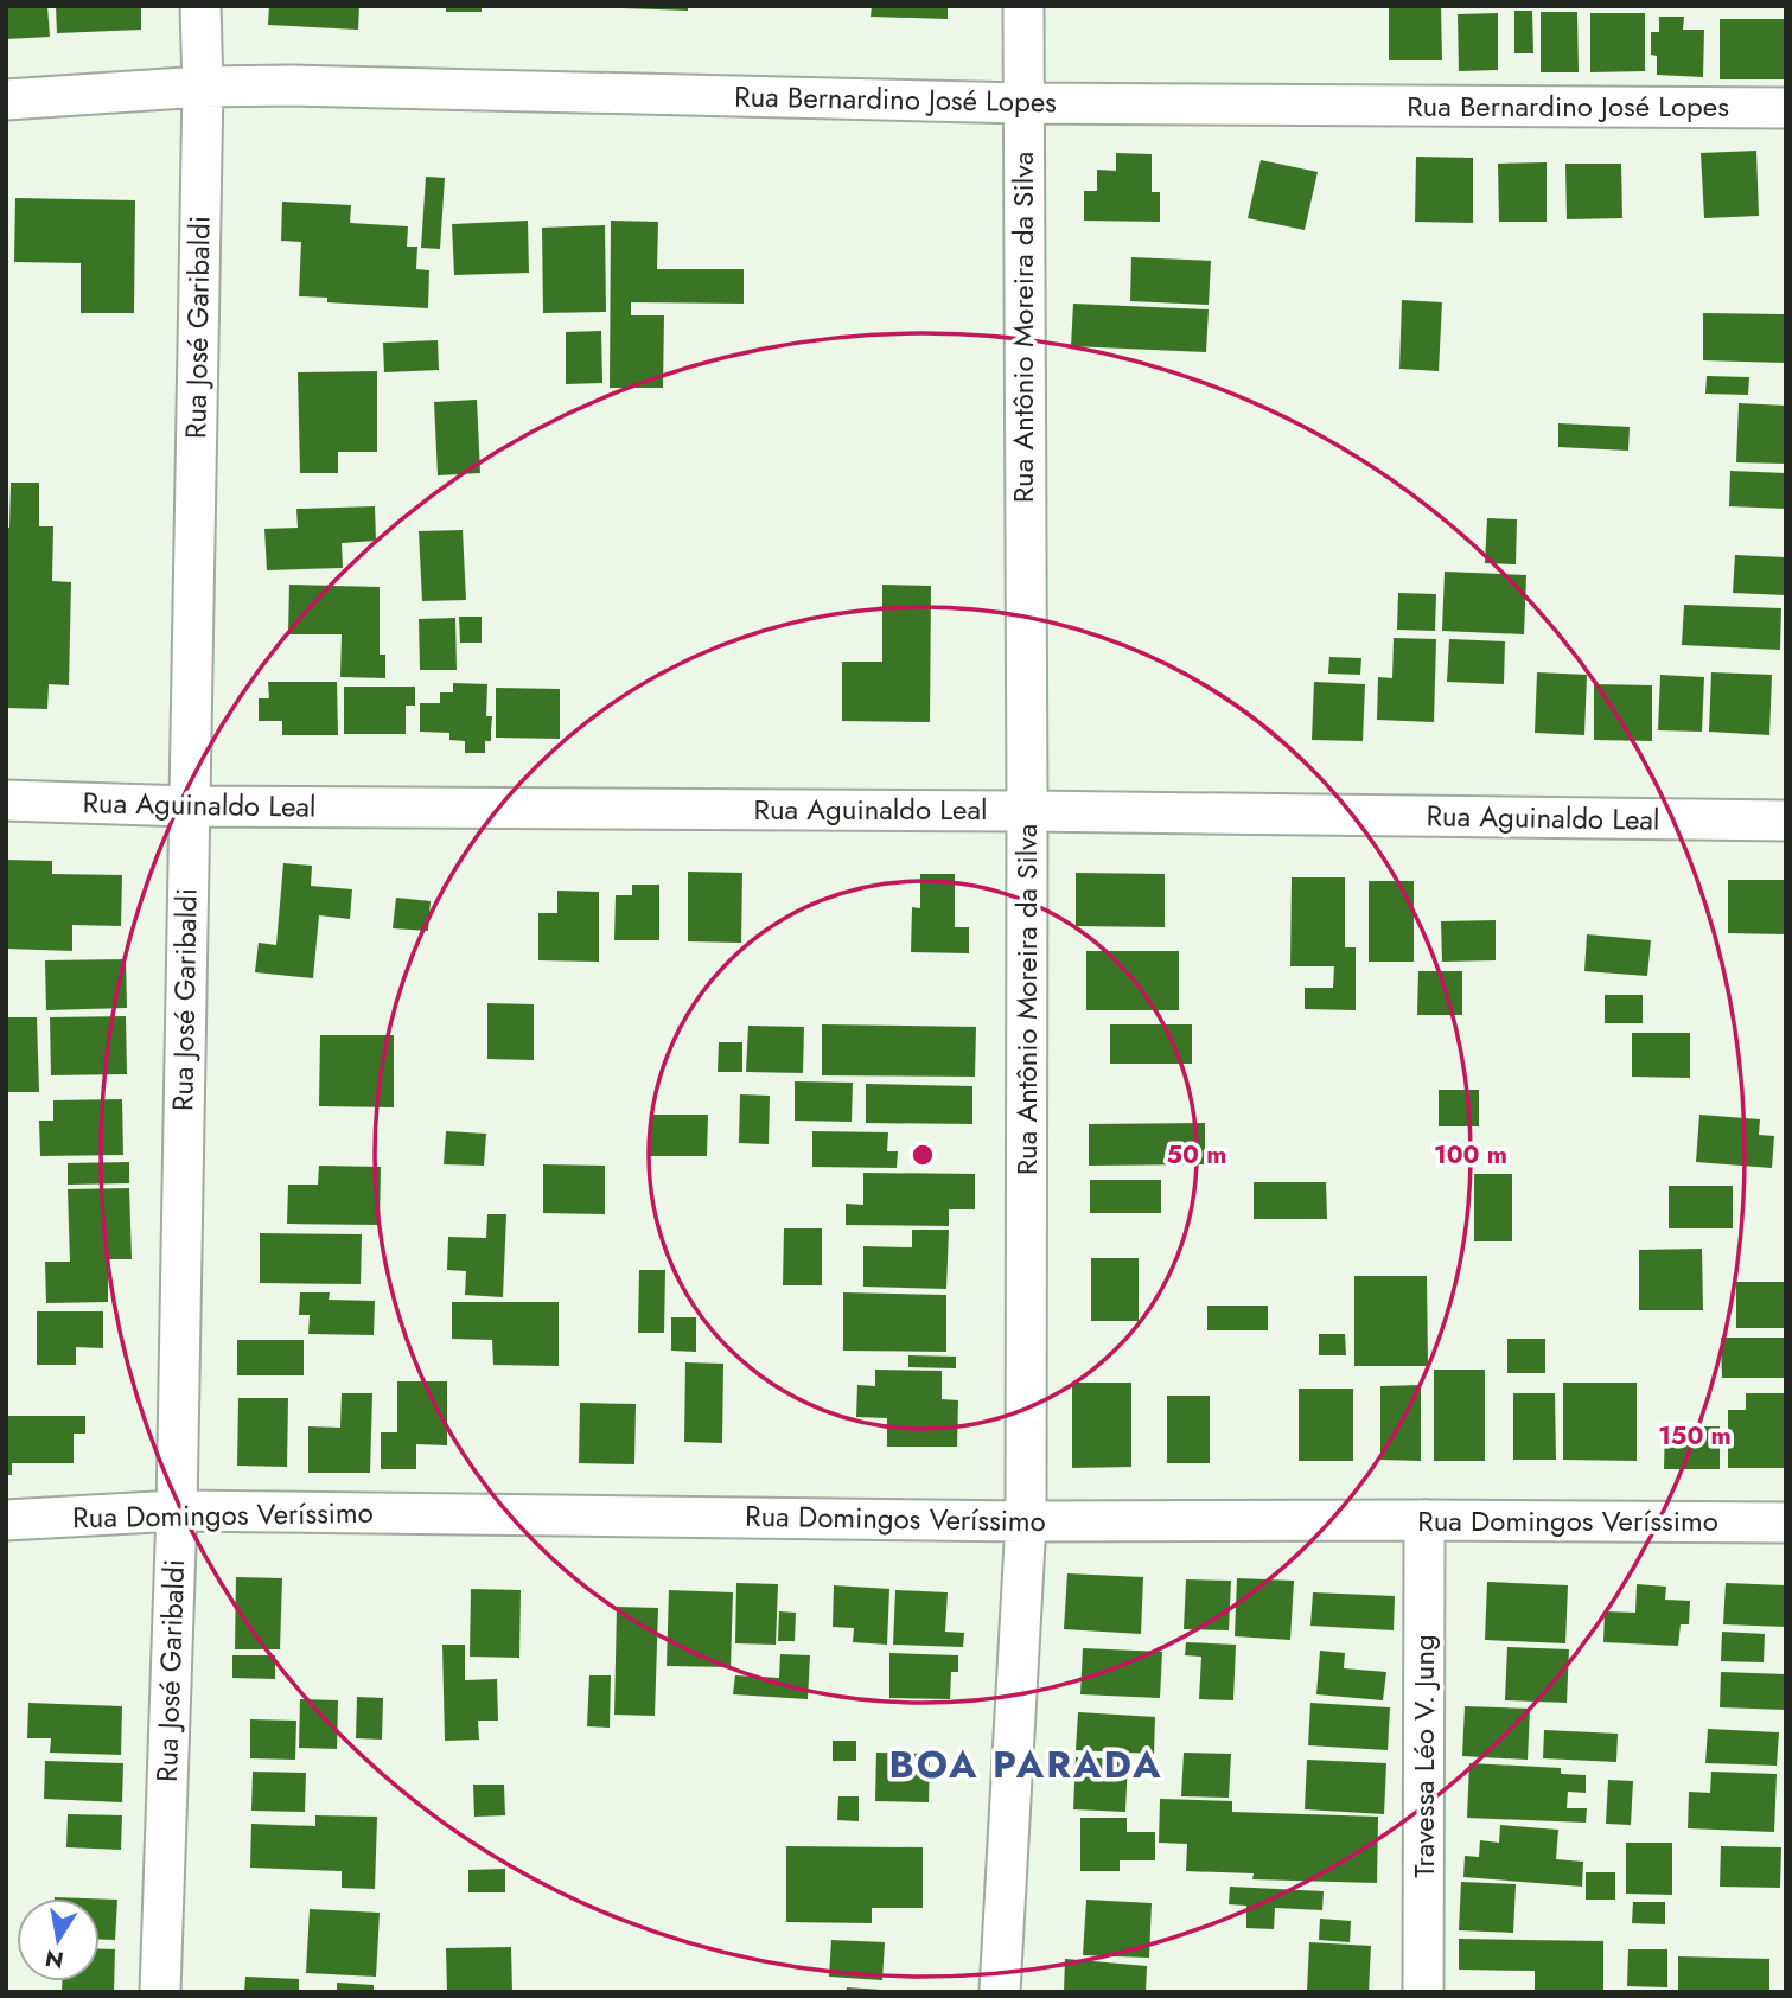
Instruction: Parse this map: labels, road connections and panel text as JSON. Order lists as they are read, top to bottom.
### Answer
{
  "streets": {
    "street": [
      "Rua Bernardino José Lopes",
      "Rua José Garibaldi",
      "Rua Antônio Moreira da Silva",
      "Rua Aguinaldo Leal",
      "Rua Domingos Veríssimo",
      "Travessa Léo V. Jung"
    ]
  },
  "crossings": [
    ["Rua Bernardino José Lopes", "Rua José Garibaldi"],
    ["Rua Bernardino José Lopes", "Rua Antônio Moreira da Silva"],
    ["Rua José Garibaldi", "Rua Aguinaldo Leal"],
    ["Rua José Garibaldi", "Rua Domingos Veríssimo"],
    ["Rua Antônio Moreira da Silva", "Rua Aguinaldo Leal"],
    ["Rua Antônio Moreira da Silva", "Rua Domingos Veríssimo"],
    ["Rua Domingos Veríssimo", "Travessa Léo V. Jung"]
  ],
  "districts": ["BOA PARADA"],
  "north": "bottom",
  "rings": ["50 m", "100 m", "150 m"]
}
